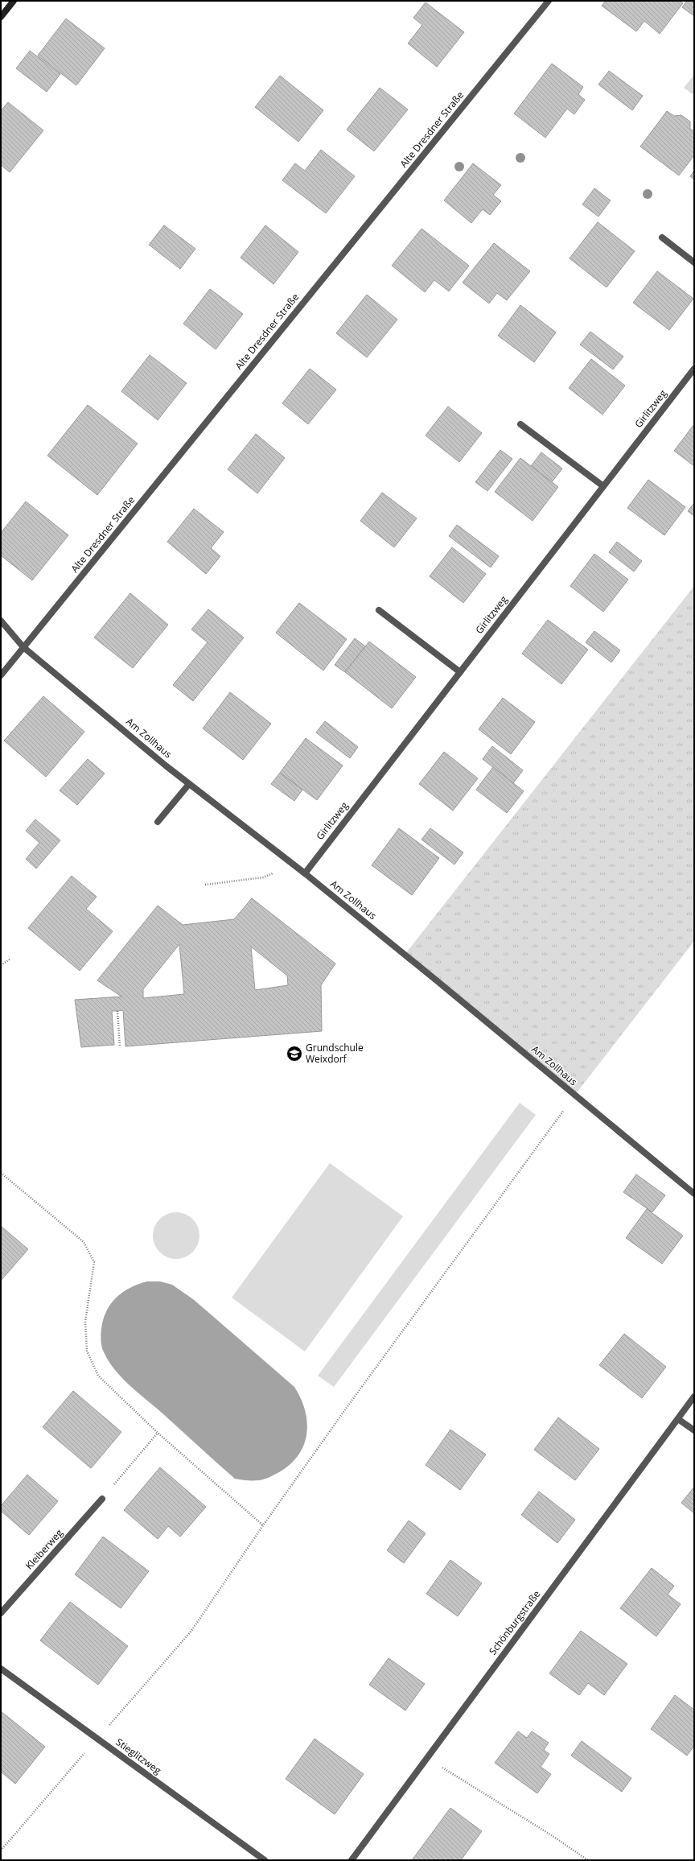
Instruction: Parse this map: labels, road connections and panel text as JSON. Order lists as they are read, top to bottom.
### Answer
{
  "streets": {
    "street": [
      "Alte Dresdner Straße",
      "Girlitzweg",
      "Am Zollhaus",
      "Kleiberweg",
      "Schönburgstraße",
      "Stieglitzweg"
    ]
  },
  "crossings": [
    ["Alte Dresdner Straße", "Am Zollhaus"],
    ["Girlitzweg", "Am Zollhaus"]
  ],
  "places": {
    "school or university": ["Grundschule Weixdorf"]
  }
}
